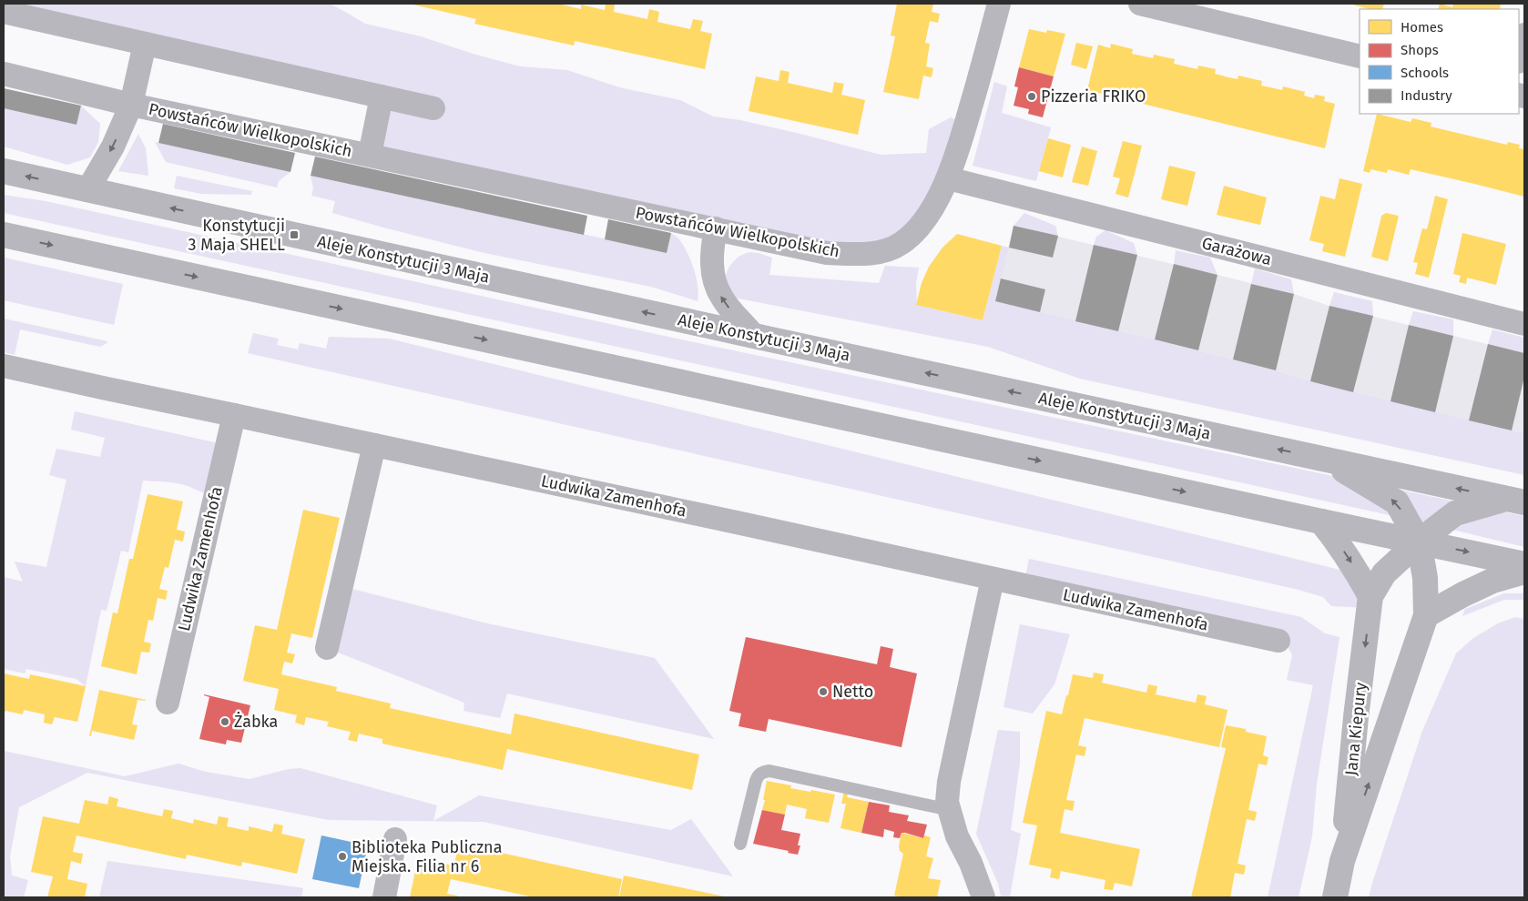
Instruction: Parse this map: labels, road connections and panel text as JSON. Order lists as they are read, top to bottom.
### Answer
{
  "streets": {
    "main road": ["Aleje Konstytucji 3 Maja", "Jana Kiepury"],
    "street": ["Powstańców Wielkopolskich", "Garażowa", "Ludwika Zamenhofa"]
  },
  "crossings": [
    ["Powstańców Wielkopolskich", "Garażowa"],
    ["Aleje Konstytucji 3 Maja", "Jana Kiepury"]
  ],
  "places": {
    "other": [
      "Pizzeria FRIKO",
      "Netto",
      "Żabka",
      "Biblioteka Publiczna Miejska. Filia nr 6"
    ],
    "transit": ["Konstytucji 3 Maja SHELL"]
  },
  "legend": [
    "Homes",
    "Shops",
    "Schools",
    "Industry"
  ]
}
